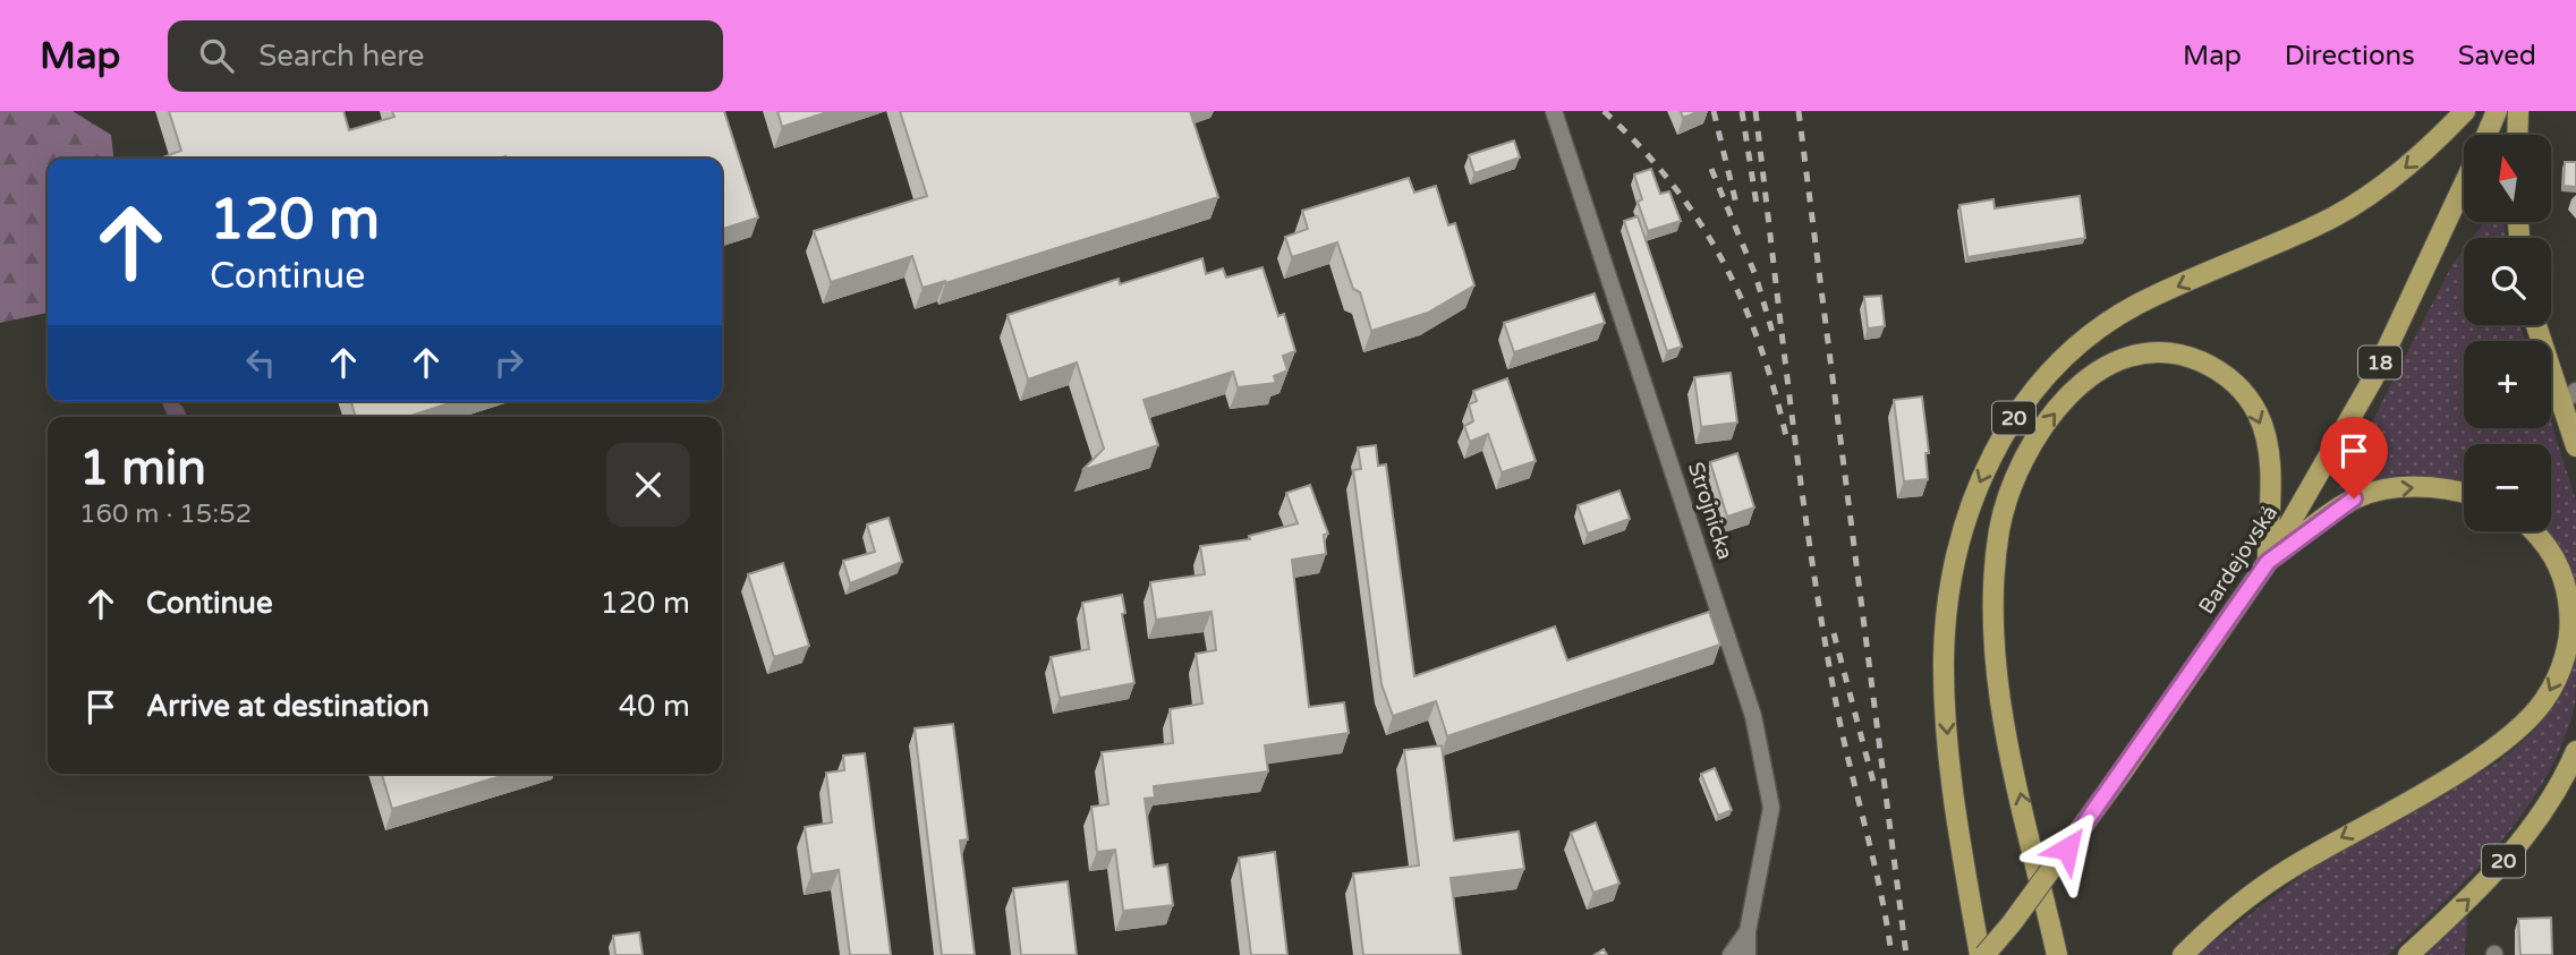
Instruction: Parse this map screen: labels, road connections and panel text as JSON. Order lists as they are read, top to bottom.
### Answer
{
  "streets": {
    "main road": ["18", "20", "Bardejovská"],
    "street": ["Strojnícka"]
  },
  "crossings": [
    ["20", "Bardejovská"]
  ],
  "north": "top",
  "page": {
    "header": "Map",
    "search": "Search here",
    "nav": ["Map", "Directions", "Saved"],
    "map_buttons": ["+", "−"],
    "turn": ["120 m", "Continue"],
    "heading": ["1 min", "160 m · 15:52"],
    "list": [
      {
        "name": "Continue",
        "value": "120 m"
      },
      {
        "name": "Arrive at destination",
        "value": "40 m"
      }
    ]
  }
}
